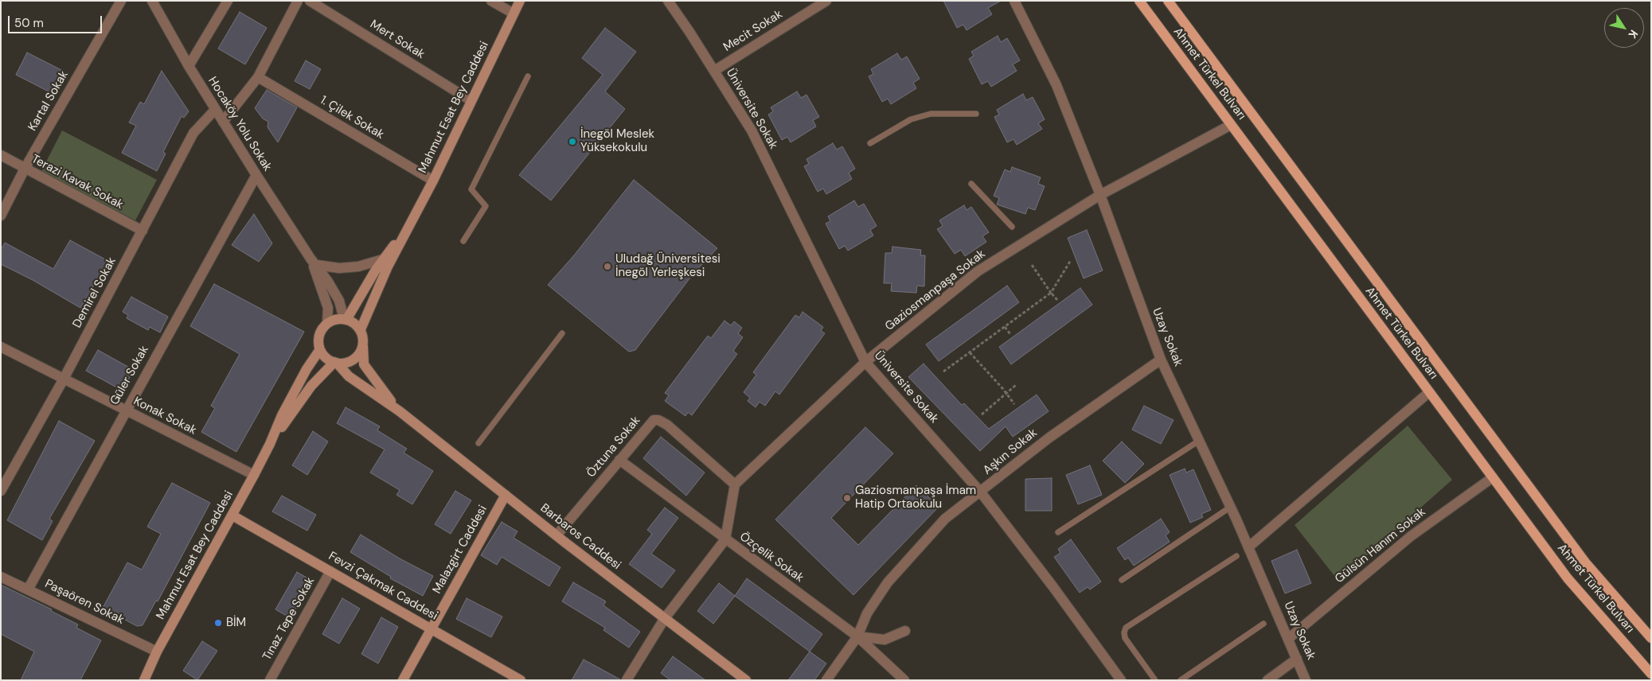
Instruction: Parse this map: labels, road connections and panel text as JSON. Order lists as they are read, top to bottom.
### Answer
{
  "streets": {
    "main road": [
      "Ahmet Türkel Bulvarı",
      "Mahmut Esat Bey Caddesi",
      "Barbaros Caddesi",
      "Malazgirt Caddesi",
      "Fevzi Çakmak Caddesi"
    ],
    "street": [
      "Mecit Sokak",
      "Mert Sokak",
      "Kartal Sokak",
      "Üniversite Sokak",
      "1. Çilek Sokak",
      "Hocaköy Yolu Sokak",
      "Terazi Kavak Sokak",
      "Gaziosmanpaşa Sokak",
      "Demirel Sokak",
      "Uzay Sokak",
      "Güler Sokak",
      "Konak Sokak",
      "Öztuna Sokak",
      "Aşkın Sokak",
      "Gülsün Hanım Sokak",
      "Özçelik Sokak",
      "Paşaören Sokak",
      "Tınaz Tepe Sokak"
    ]
  },
  "crossings": [
    ["Mecit Sokak", "Üniversite Sokak"],
    ["Mert Sokak", "Mahmut Esat Bey Caddesi"],
    ["Ahmet Türkel Bulvarı", "Gaziosmanpaşa Sokak"],
    ["Ahmet Türkel Bulvarı", "Gülsün Hanım Sokak"],
    ["Kartal Sokak", "Terazi Kavak Sokak"],
    ["Mahmut Esat Bey Caddesi", "1. Çilek Sokak"],
    ["Mahmut Esat Bey Caddesi", "Konak Sokak"],
    ["Mahmut Esat Bey Caddesi", "Fevzi Çakmak Caddesi"],
    ["Mahmut Esat Bey Caddesi", "Paşaören Sokak"],
    ["Üniversite Sokak", "Gaziosmanpaşa Sokak"],
    ["Üniversite Sokak", "Aşkın Sokak"],
    ["Hocaköy Yolu Sokak", "Demirel Sokak"],
    ["Hocaköy Yolu Sokak", "Güler Sokak"],
    ["Terazi Kavak Sokak", "Demirel Sokak"],
    ["Gaziosmanpaşa Sokak", "Uzay Sokak"],
    ["Gaziosmanpaşa Sokak", "Öztuna Sokak"],
    ["Demirel Sokak", "Konak Sokak"],
    ["Uzay Sokak", "Aşkın Sokak"],
    ["Uzay Sokak", "Gülsün Hanım Sokak"],
    ["Güler Sokak", "Konak Sokak"],
    ["Güler Sokak", "Paşaören Sokak"],
    ["Öztuna Sokak", "Barbaros Caddesi"],
    ["Öztuna Sokak", "Özçelik Sokak"],
    ["Aşkın Sokak", "Özçelik Sokak"],
    ["Barbaros Caddesi", "Malazgirt Caddesi"],
    ["Malazgirt Caddesi", "Fevzi Çakmak Caddesi"],
    ["Fevzi Çakmak Caddesi", "Tınaz Tepe Sokak"]
  ],
  "places": [
    "İnegöl Meslek Yüksekokulu",
    "Uludağ Üniversitesi İnegöl Yerleşkesi",
    "Gaziosmanpaşa İmam Hatip Ortaokulu",
    "BİM"
  ],
  "scale_bar": "50 m",
  "north": "bottom right"
}
